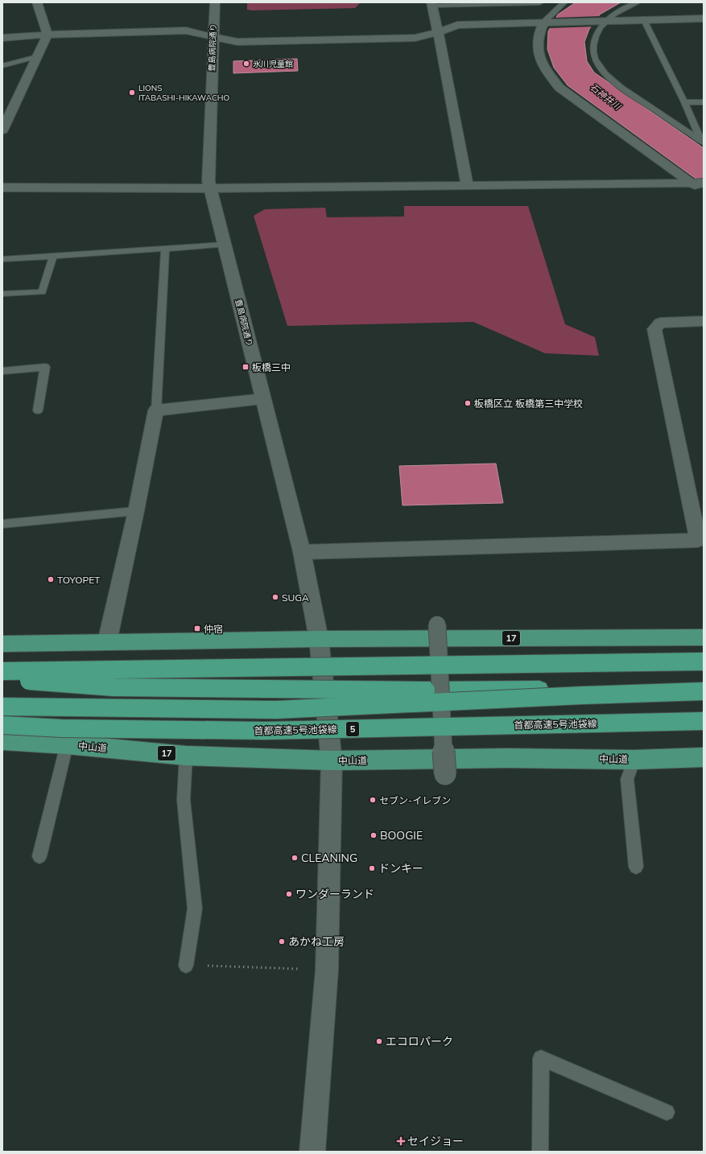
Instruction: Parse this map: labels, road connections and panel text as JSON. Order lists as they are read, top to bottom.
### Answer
{
  "streets": {
    "highway": [
      "17",
      "首都高速5号池袋線",
      "5",
      "中山道"
    ],
    "street": ["豊島病院通り"]
  },
  "crossings": [
    ["豊島病院通り", "17"],
    ["豊島病院通り", "中山道"]
  ],
  "water": ["石神井川"],
  "places": {
    "other": [
      "氷川児童館",
      "LIONS ITABASHI-HIKAWACHO",
      "板橋区立 板橋第三中学校",
      "TOYOPET",
      "SUGA",
      "セブン-イレブン",
      "BOOGIE",
      "CLEANING",
      "ドンキー",
      "ワンダーランド",
      "あかね工房",
      "エコロパーク"
    ],
    "transit": ["板橋三中", "仲宿"],
    "health": ["セイジョー"]
  }
}
